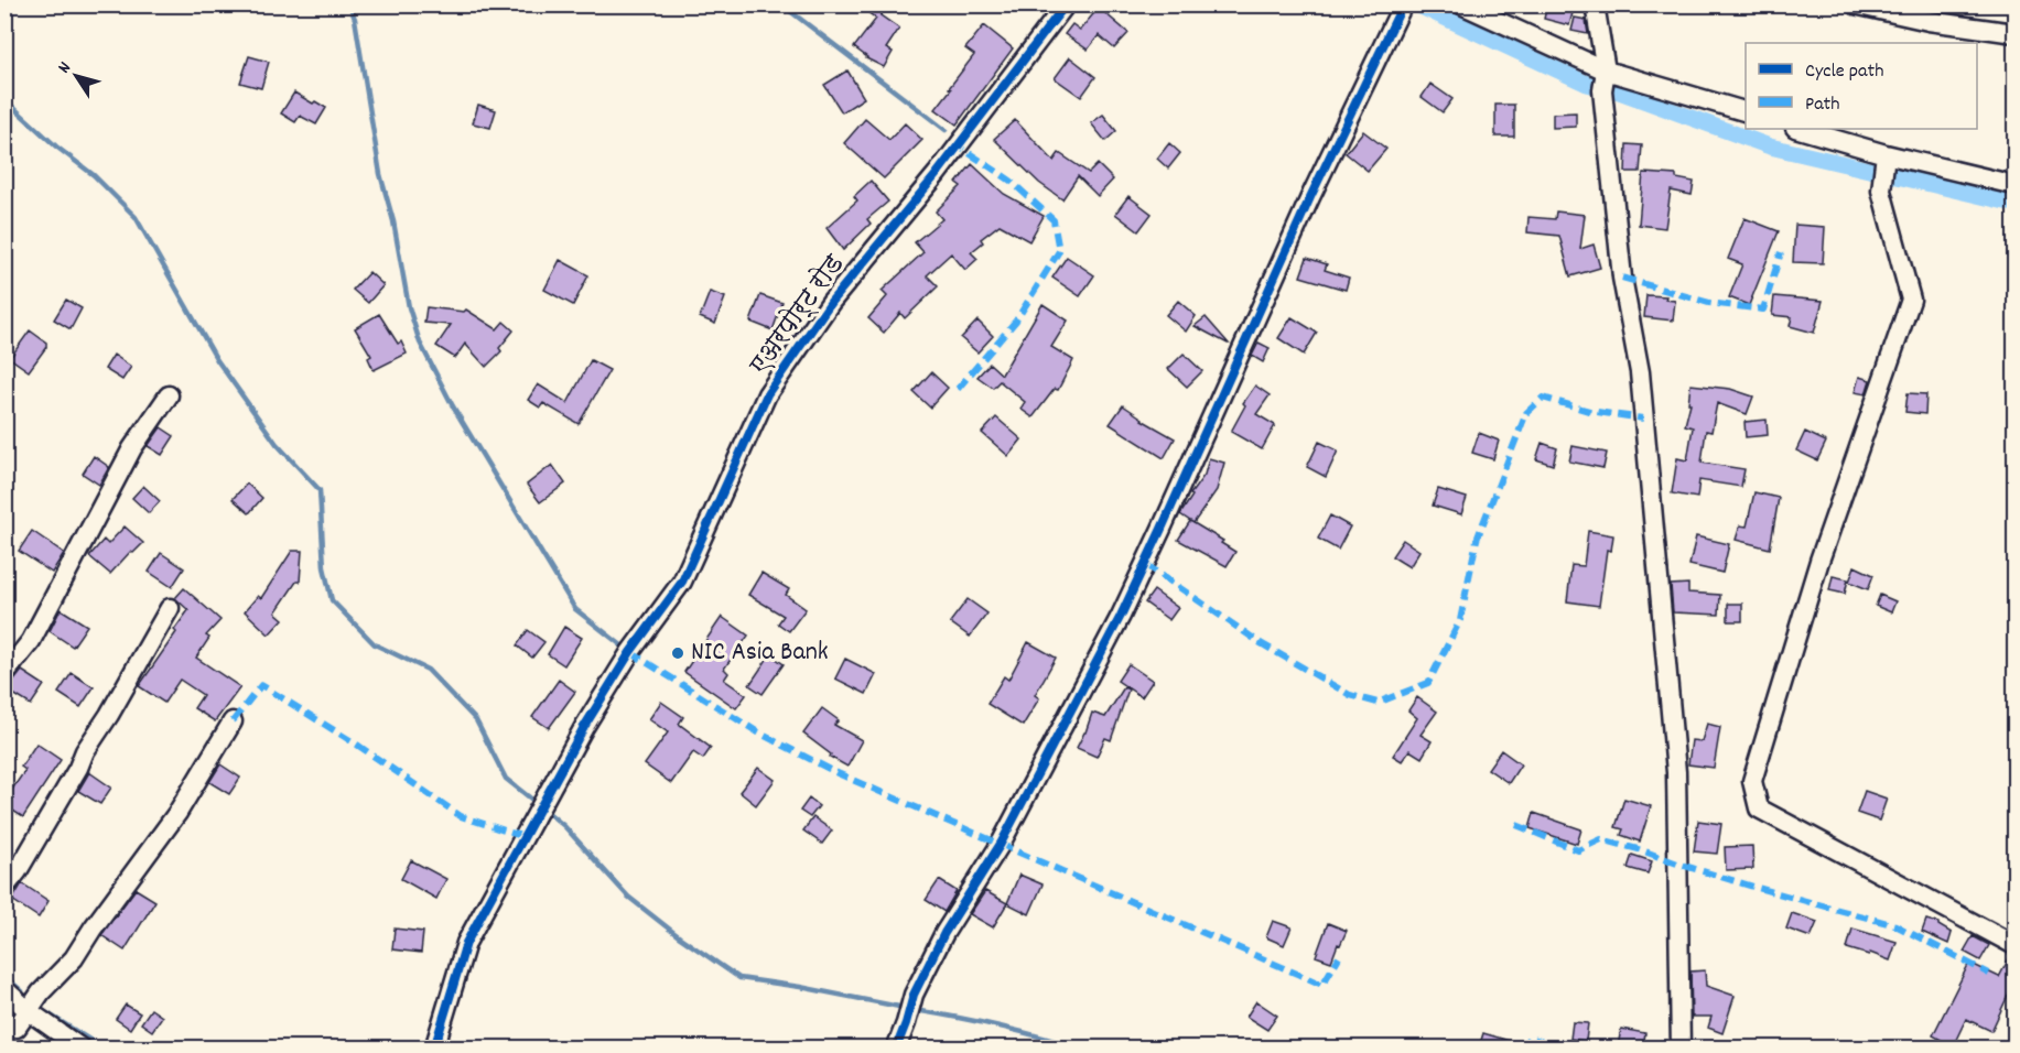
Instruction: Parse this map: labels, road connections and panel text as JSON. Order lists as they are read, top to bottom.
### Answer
{
  "streets": {
    "street": ["एअरपोर्ट रोड"]
  },
  "places": ["NIC Asia Bank"],
  "legend": ["Cycle path", "Path"],
  "north": "top left"
}
